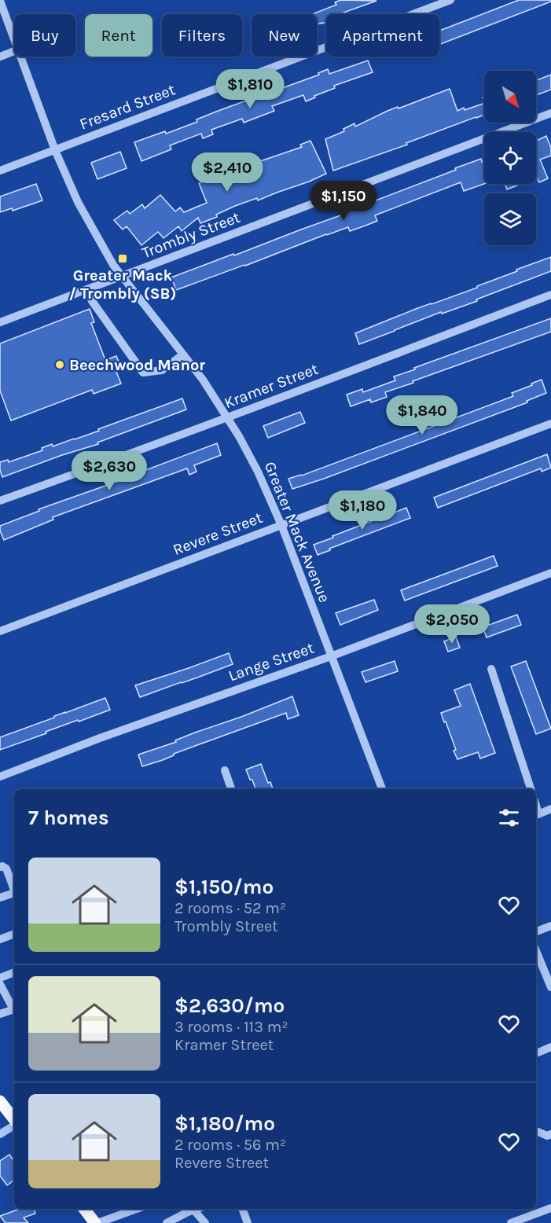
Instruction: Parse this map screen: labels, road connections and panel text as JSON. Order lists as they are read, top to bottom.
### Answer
{
  "streets": {
    "street": [
      "Fresard Street",
      "Trombly Street",
      "Kramer Street",
      "Greater Mack Avenue",
      "Revere Street",
      "Lange Street"
    ]
  },
  "crossings": [
    ["Fresard Street", "Greater Mack Avenue"],
    ["Trombly Street", "Greater Mack Avenue"],
    ["Kramer Street", "Greater Mack Avenue"],
    ["Greater Mack Avenue", "Revere Street"],
    ["Greater Mack Avenue", "Lange Street"]
  ],
  "places": {
    "transit": ["Greater Mack / Trombly (SB)"],
    "other": ["Beechwood Manor"]
  },
  "north": "bottom right",
  "page": {
    "chip": [
      "Buy",
      "Rent",
      "Filters",
      "New",
      "Apartment"
    ],
    "price": [
      "$1,810",
      "$2,410",
      "$1,150",
      "$1,840",
      "$2,630",
      "$1,180",
      "$2,050"
    ],
    "heading": "7 homes",
    "list": [
      {
        "name": "$1,150/mo",
        "note": "2 rooms · 52 m² · Trombly Street"
      },
      {
        "name": "$2,630/mo",
        "note": "3 rooms · 113 m² · Kramer Street"
      },
      {
        "name": "$1,180/mo",
        "note": "2 rooms · 56 m² · Revere Street"
      }
    ]
  }
}
